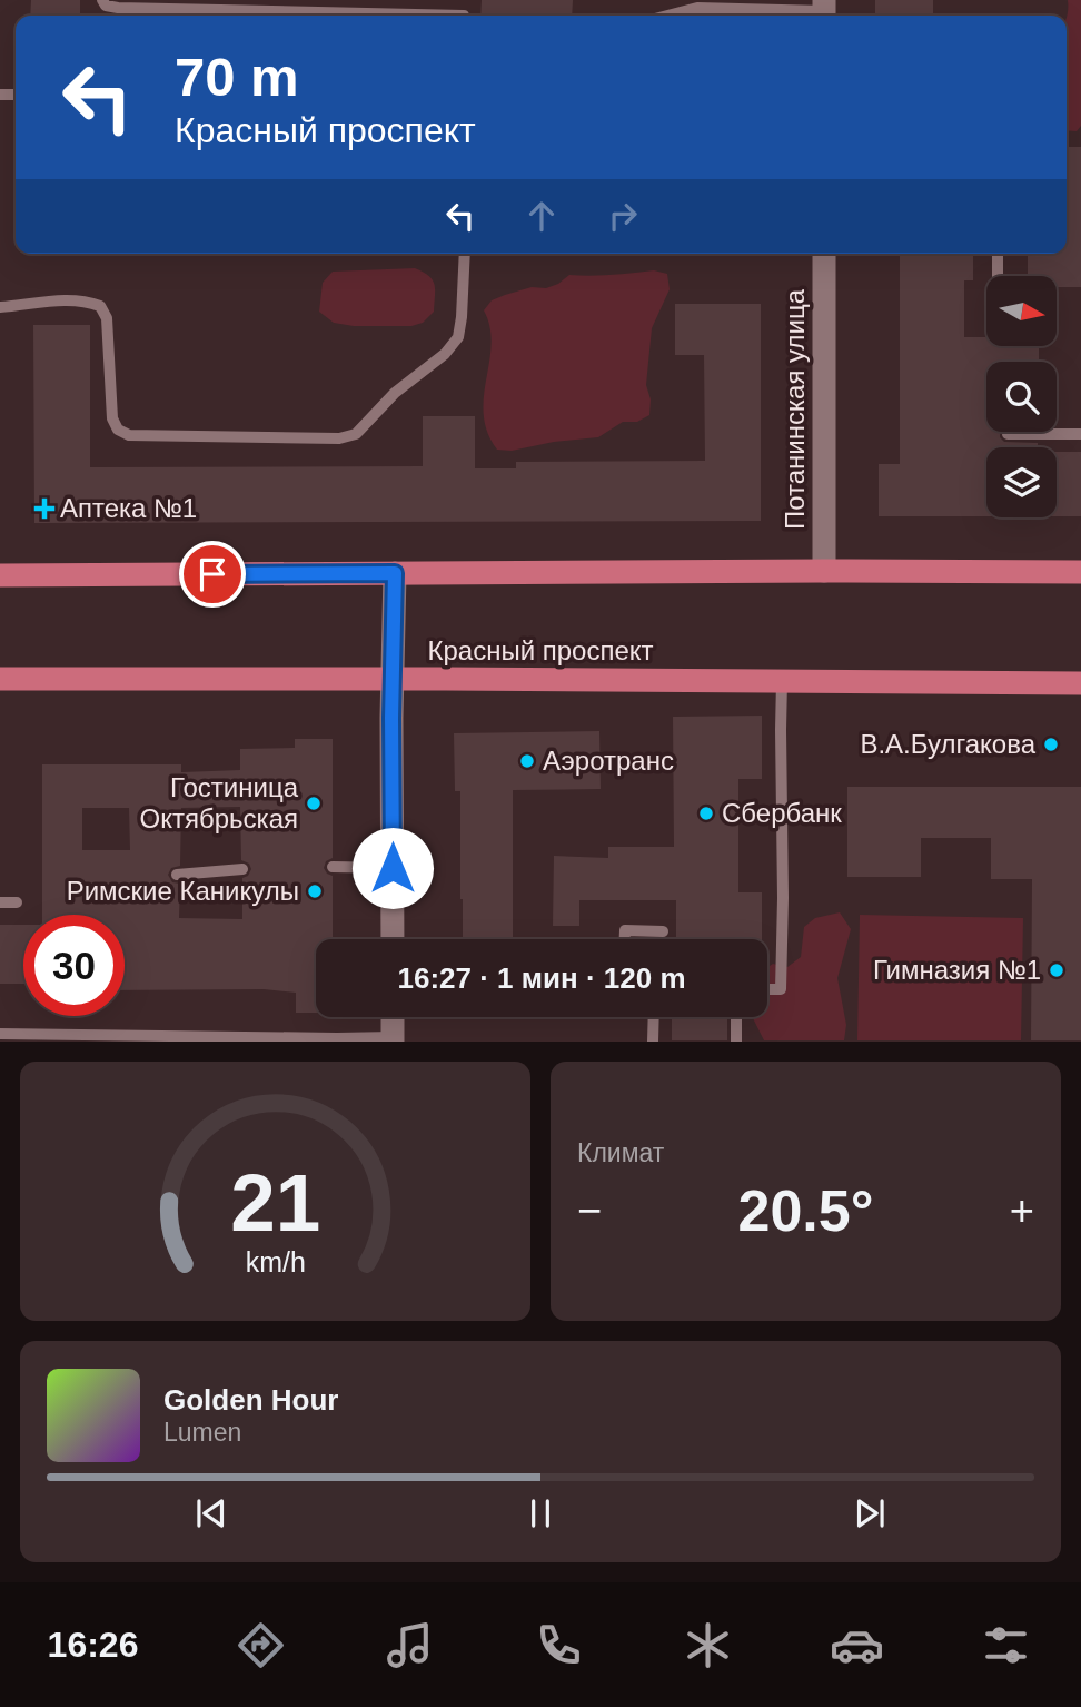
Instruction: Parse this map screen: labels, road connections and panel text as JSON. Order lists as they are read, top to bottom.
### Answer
{
  "streets": {
    "main road": ["Красный проспект"],
    "street": ["Потанинская улица"]
  },
  "places": {
    "health": ["Аптека №1"],
    "other": [
      "В.А.Булгакова",
      "Аэротранс",
      "Гостиница Октябрьская",
      "Сбербанк",
      "Римские Каникулы",
      "Гимназия №1"
    ]
  },
  "north": "right",
  "page": {
    "turn": ["70 m", "Красный проспект"],
    "limit": "30",
    "trip": "16:27 · 1 мин · 120 m",
    "tile": "Климат",
    "heat": ["−", "20.5°", "+"],
    "song": ["Golden Hour", "Lumen"],
    "tabs": "16:26",
    "gauge": ["21", "km/h"]
  }
}
